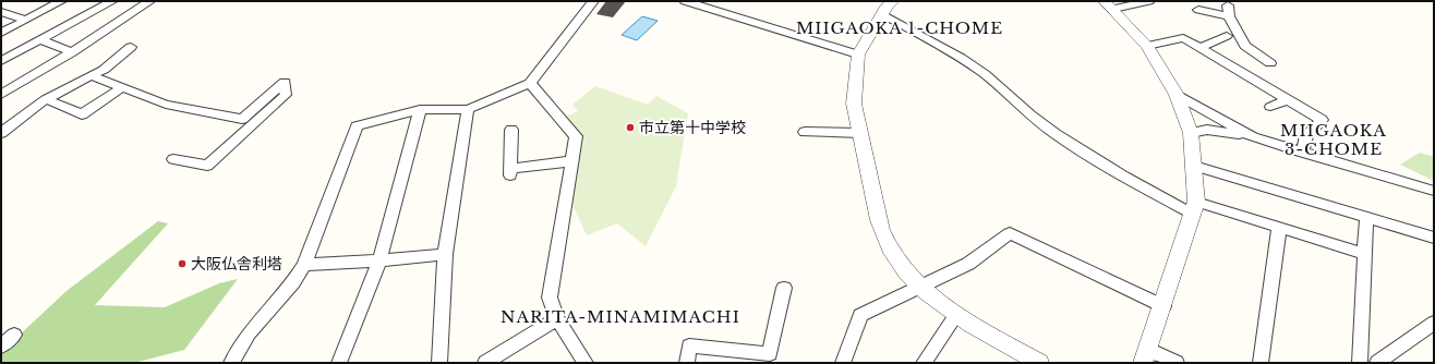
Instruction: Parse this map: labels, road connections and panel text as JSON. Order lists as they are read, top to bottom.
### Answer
{
  "districts": ["MIIGAOKA 1-CHOME", "MIIGAOKA 3-CHOME", "NARITA-MINAMIMACHI"],
  "places": ["市立第十中学校", "大阪仏舎利塔"]
}
